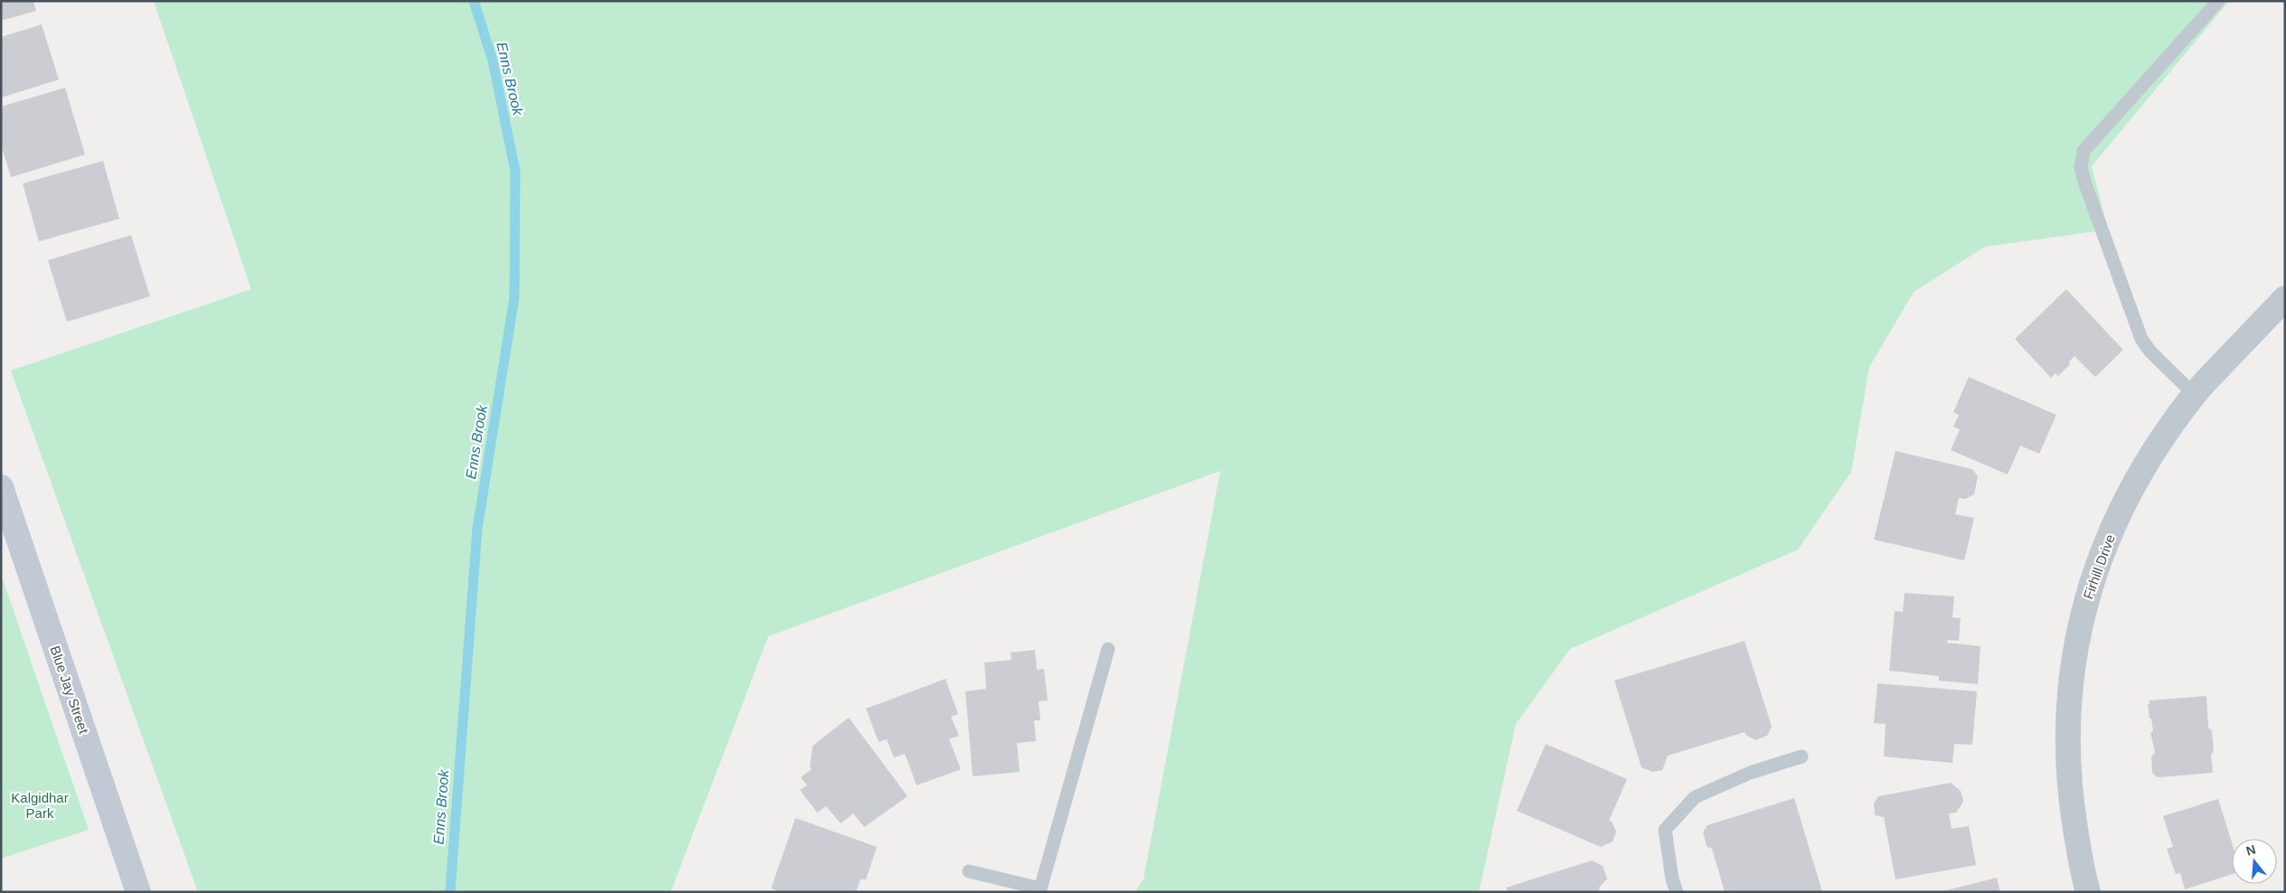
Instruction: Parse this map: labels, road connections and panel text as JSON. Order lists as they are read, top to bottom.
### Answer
{
  "streets": {
    "street": ["Firhill Drive", "Blue Jay Street"]
  },
  "water": ["Enns Brook"],
  "parks": ["Kalgidhar Park"],
  "north": "top"
}
